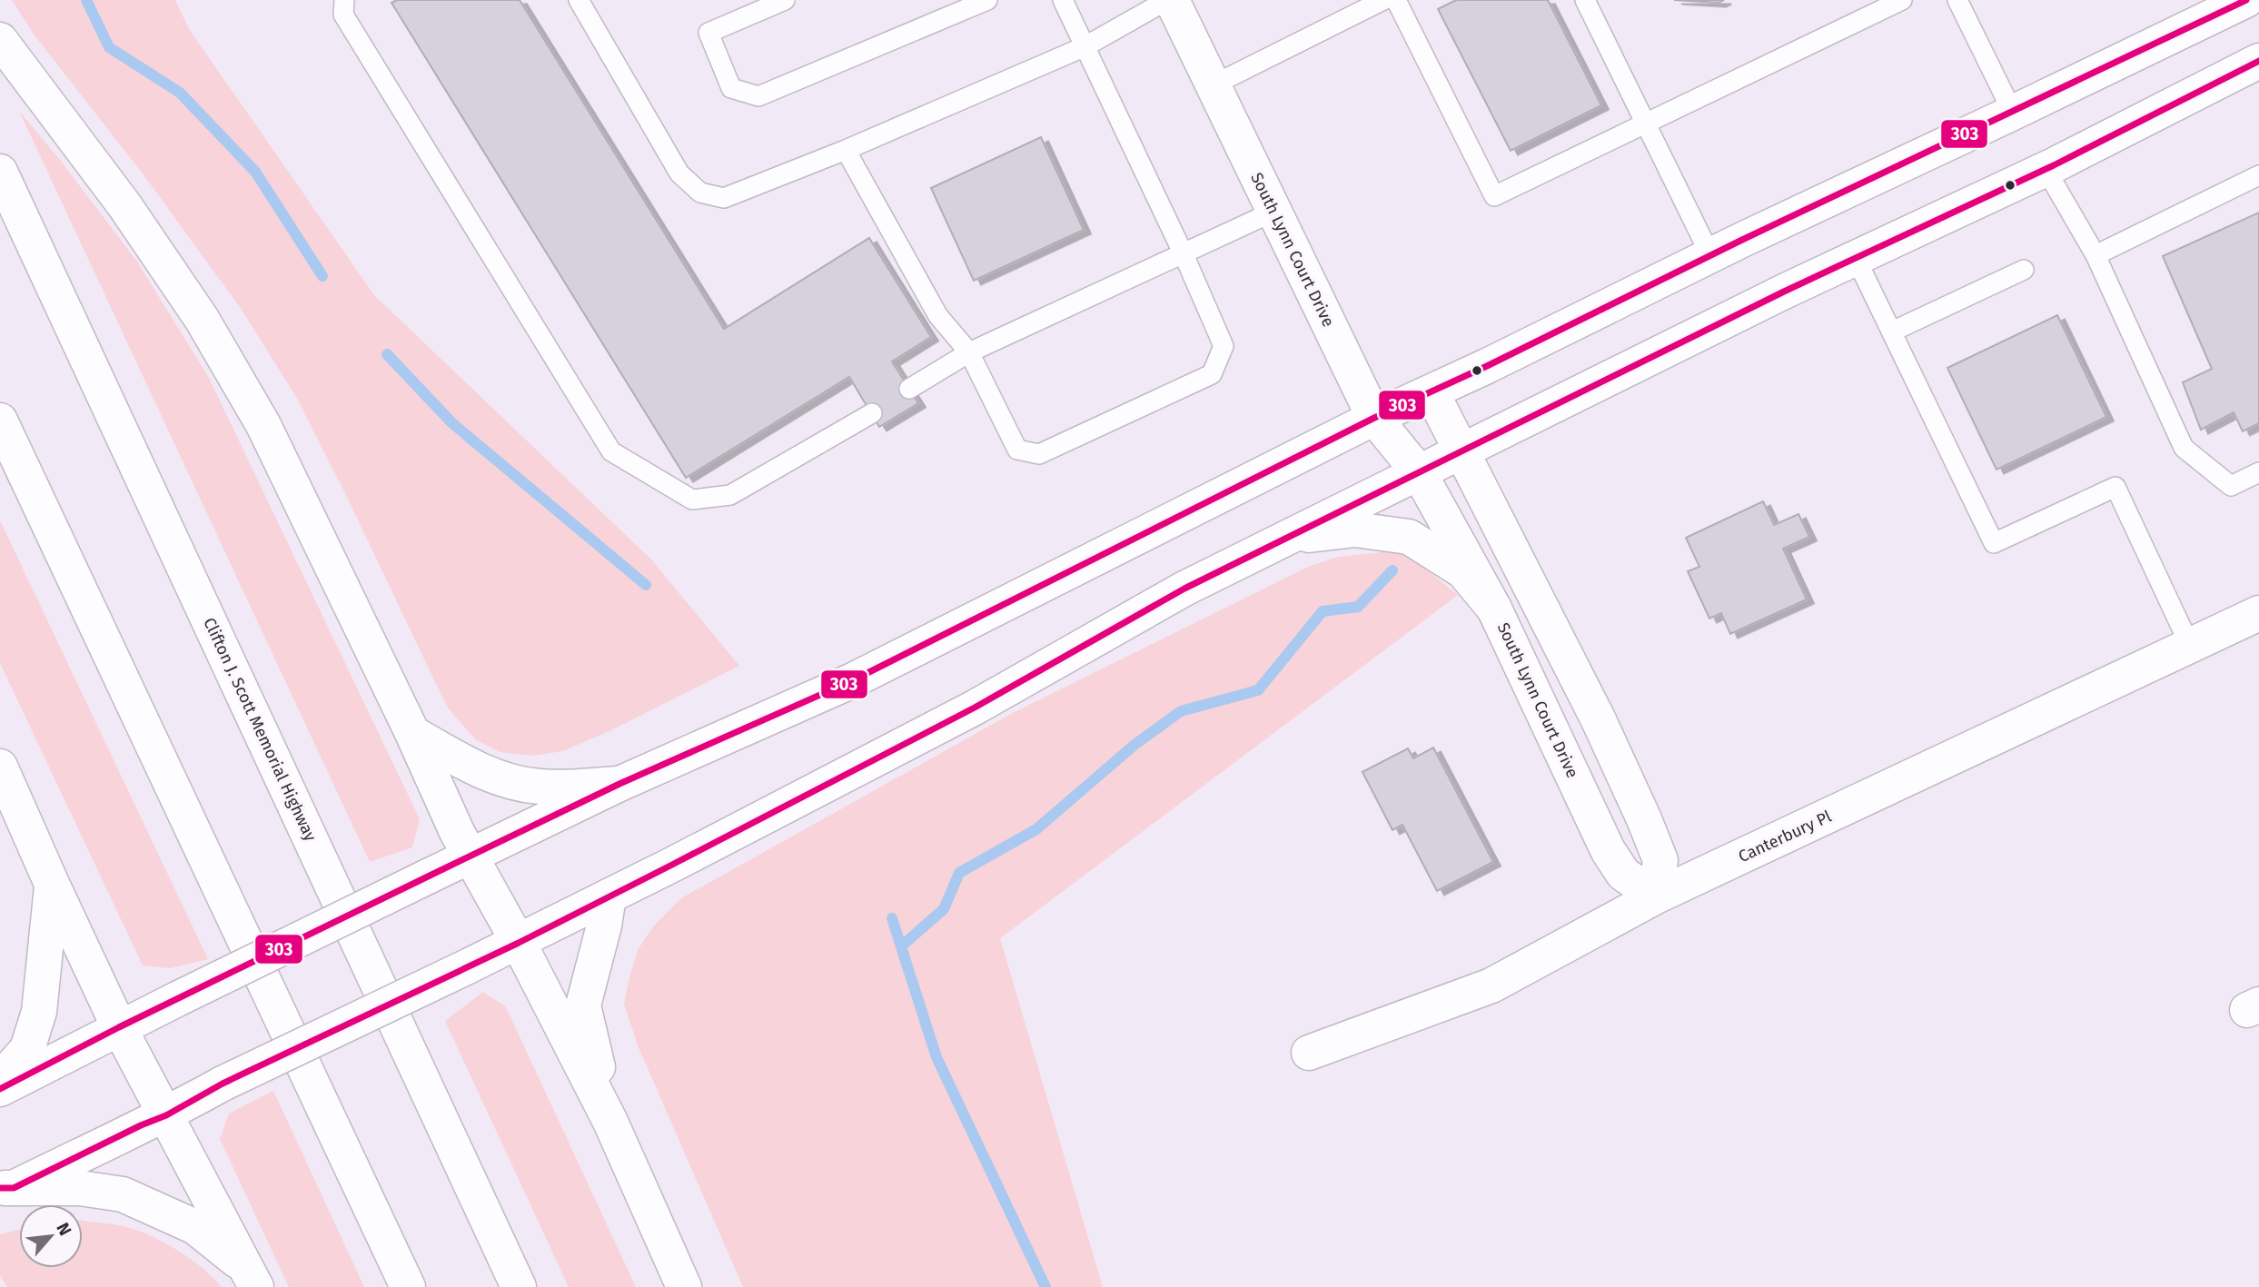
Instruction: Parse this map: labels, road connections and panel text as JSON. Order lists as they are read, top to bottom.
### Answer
{
  "streets": {
    "main road": ["South Lynn Court Drive", "Clifton J. Scott Memorial Highway", "Canterbury Pl"]
  },
  "crossings": [
    ["South Lynn Court Drive", "Canterbury Pl"]
  ],
  "lines": ["transit line 303"],
  "north": "top right"
}
